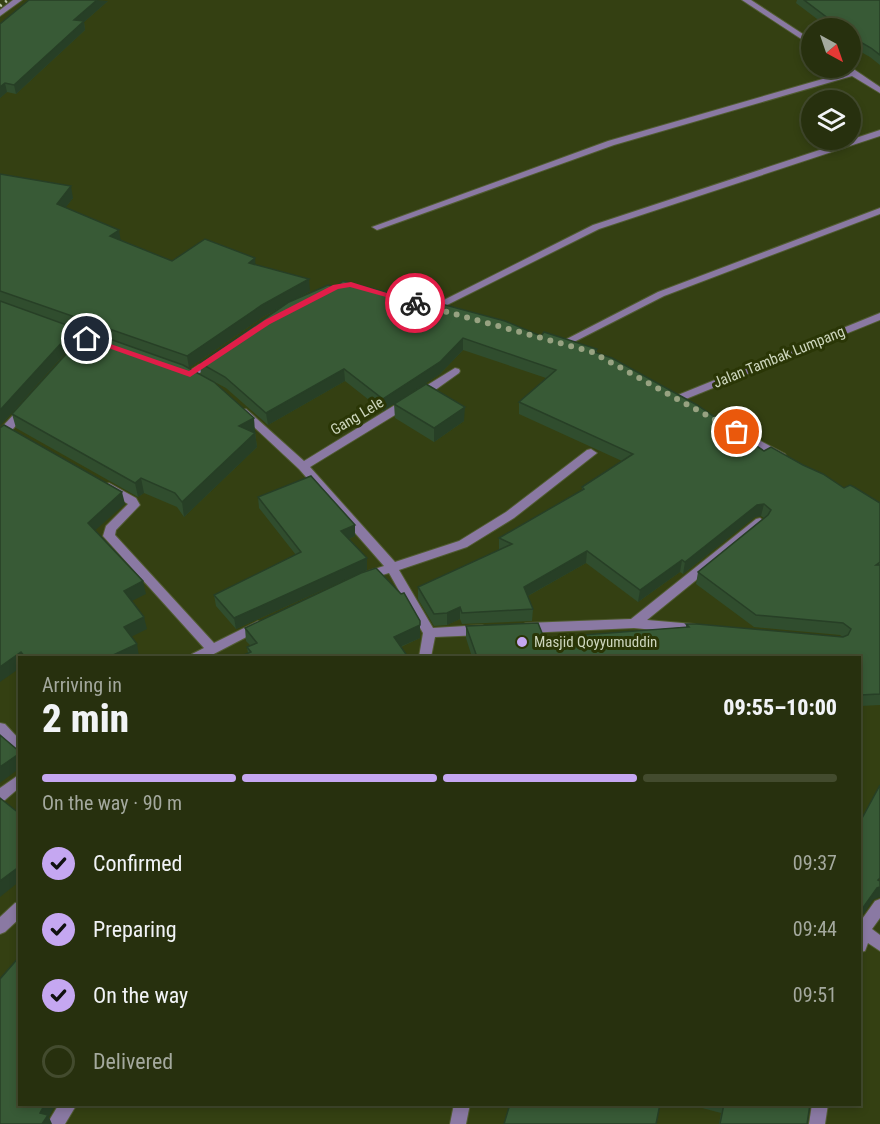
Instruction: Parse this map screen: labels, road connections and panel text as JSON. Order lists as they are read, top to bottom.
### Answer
{
  "streets": {
    "street": ["Jalan Tambak Lumpang", "Gang Lele"]
  },
  "places": ["Masjid Qoyyumuddin"],
  "north": "bottom right",
  "page": {
    "heading": ["2 min", "Arriving in", "09:55–10:00"],
    "bar": "On the way · 90 m",
    "list": [
      ["Confirmed", "09:37"],
      ["Preparing", "09:44"],
      ["On the way", "09:51"],
      "Delivered"
    ]
  }
}
